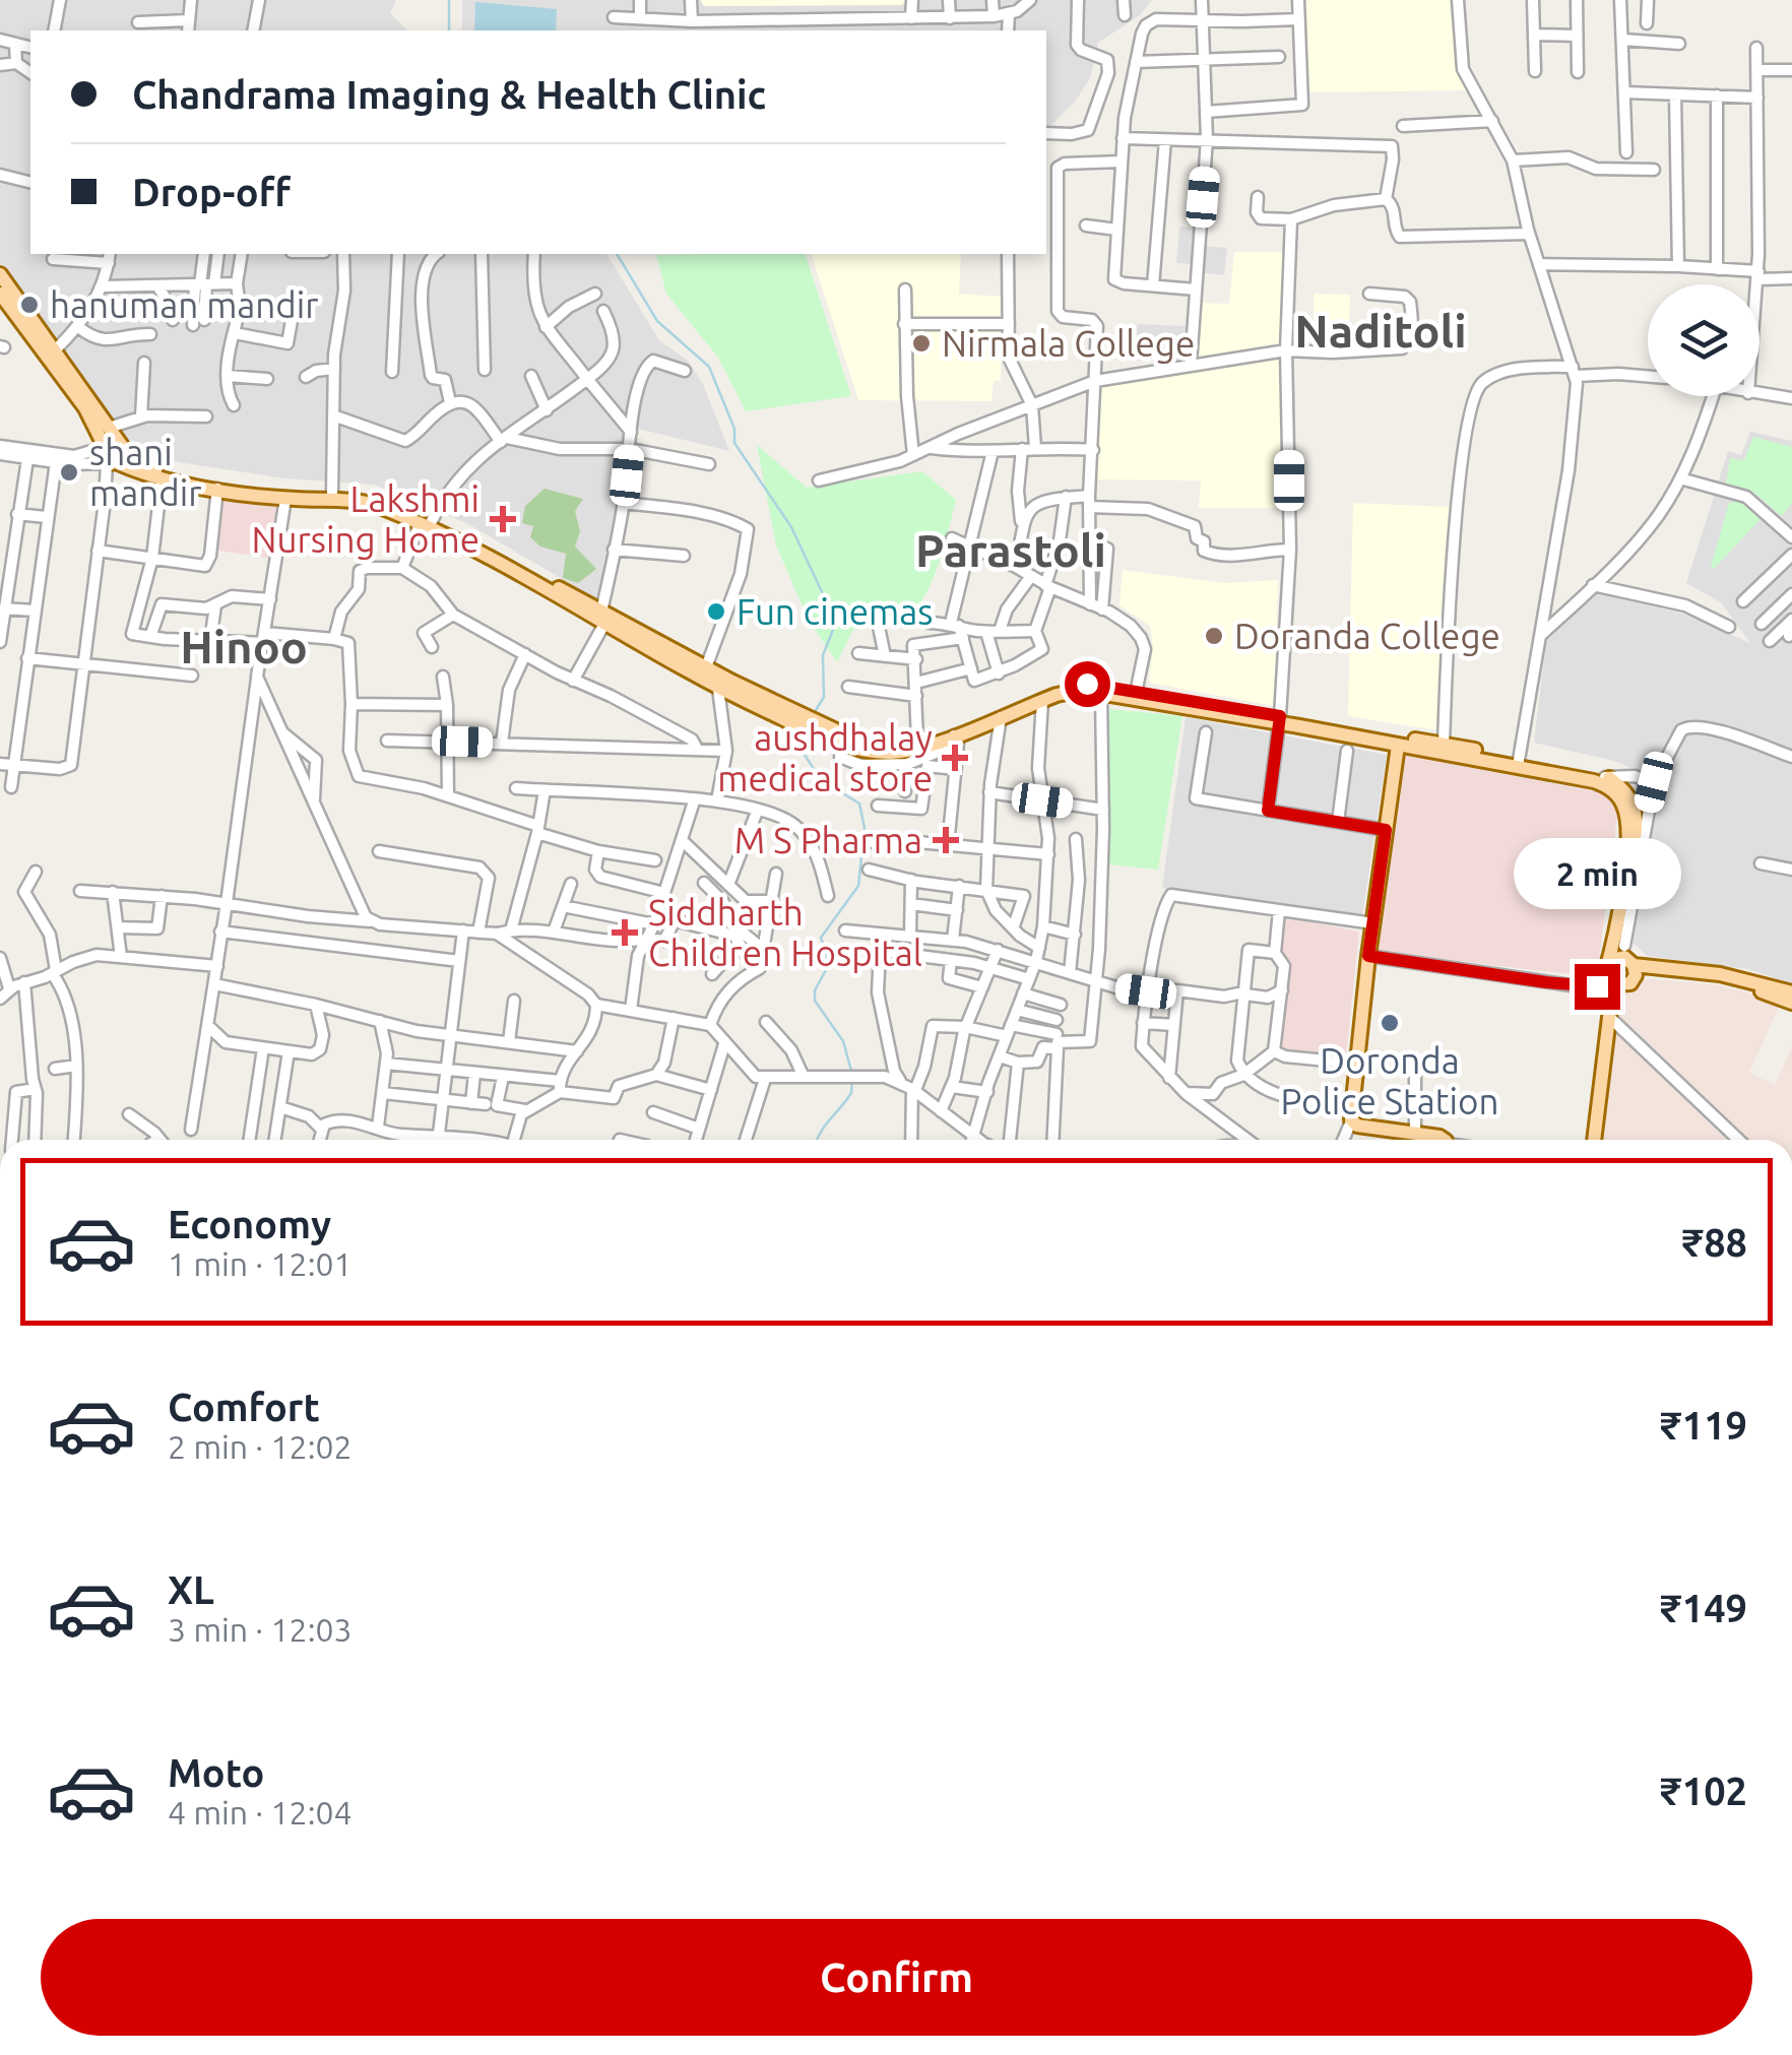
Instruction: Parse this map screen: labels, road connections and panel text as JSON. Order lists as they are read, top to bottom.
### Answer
{
  "districts": ["Naditoli", "Parastoli", "Hinoo"],
  "places": {
    "other": [
      "hanuman mandir",
      "Nirmala College",
      "shani mandir",
      "Fun cinemas",
      "Doranda College",
      "Doronda Police Station"
    ],
    "health": [
      "Lakshmi Nursing Home",
      "aushdhalay medical store",
      "M S Pharma",
      "Siddharth Children Hospital"
    ]
  },
  "page": {
    "banner": ["Chandrama Imaging & Health Clinic", "Drop-off"],
    "bubble": "2 min",
    "list": [
      {
        "name": "Economy",
        "note": "1 min · 12:01",
        "value": "₹88"
      },
      {
        "name": "Comfort",
        "note": "2 min · 12:02",
        "value": "₹119"
      },
      {
        "name": "XL",
        "note": "3 min · 12:03",
        "value": "₹149"
      },
      {
        "name": "Moto",
        "note": "4 min · 12:04",
        "value": "₹102"
      }
    ],
    "buttons": "Confirm"
  }
}
